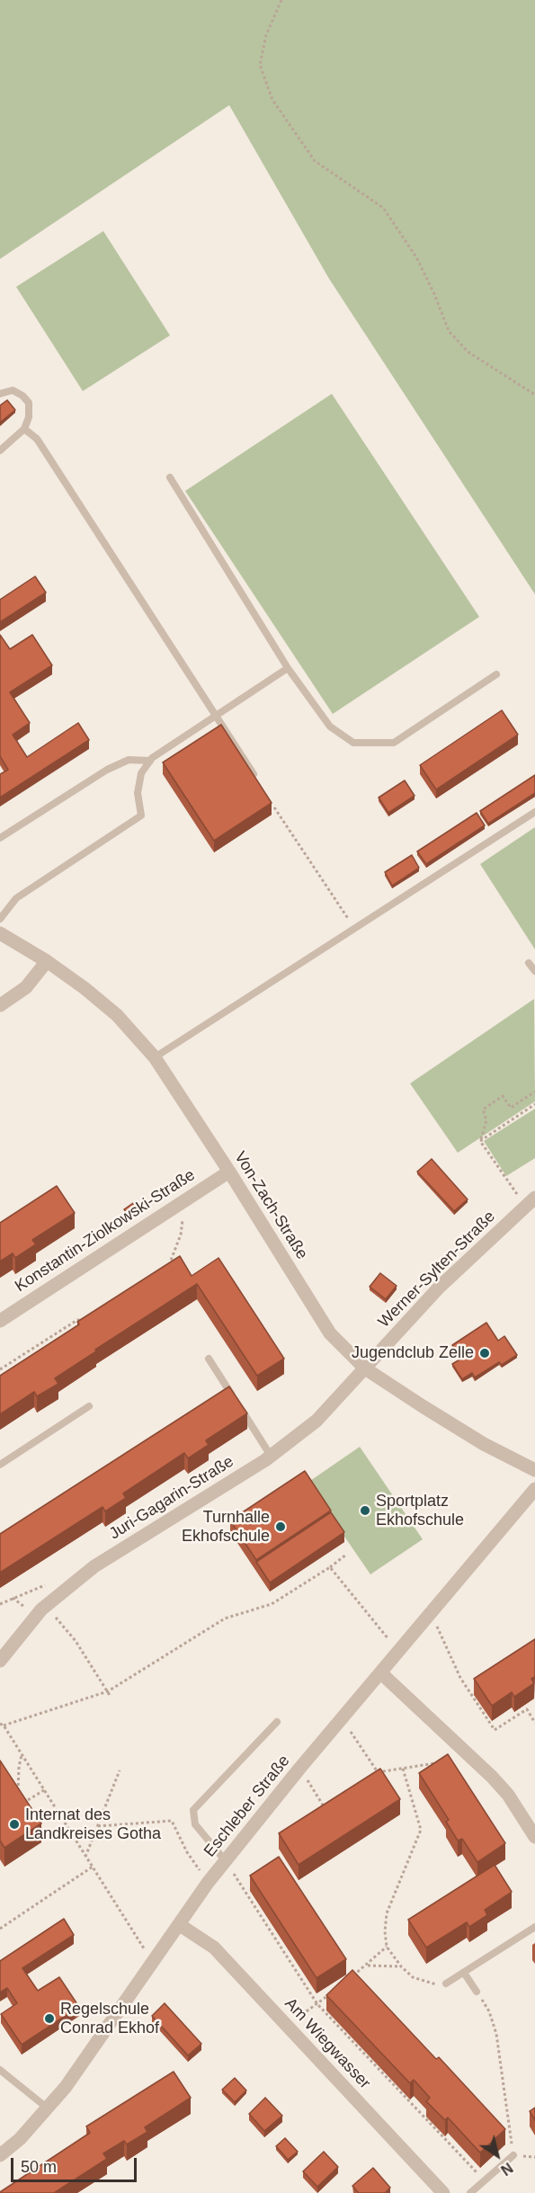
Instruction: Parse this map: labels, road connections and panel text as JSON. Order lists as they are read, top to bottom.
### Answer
{
  "streets": {
    "street": [
      "Von-Zach-Straße",
      "Konstantin-Ziolkowski-Straße",
      "Werner-Sylten-Straße",
      "Juri-Gagarin-Straße",
      "Eschleber Straße",
      "Am Wiegwasser"
    ]
  },
  "crossings": [
    ["Von-Zach-Straße", "Konstantin-Ziolkowski-Straße"],
    ["Von-Zach-Straße", "Werner-Sylten-Straße"],
    ["Von-Zach-Straße", "Juri-Gagarin-Straße"],
    ["Werner-Sylten-Straße", "Juri-Gagarin-Straße"],
    ["Eschleber Straße", "Am Wiegwasser"]
  ],
  "places": [
    "Jugendclub Zelle",
    "Sportplatz Ekhofschule",
    "Turnhalle Ekhofschule",
    "Internat des Landkreises Gotha",
    "Regelschule Conrad Ekhof"
  ],
  "scale_bar": "50 m",
  "north": "bottom right"
}
